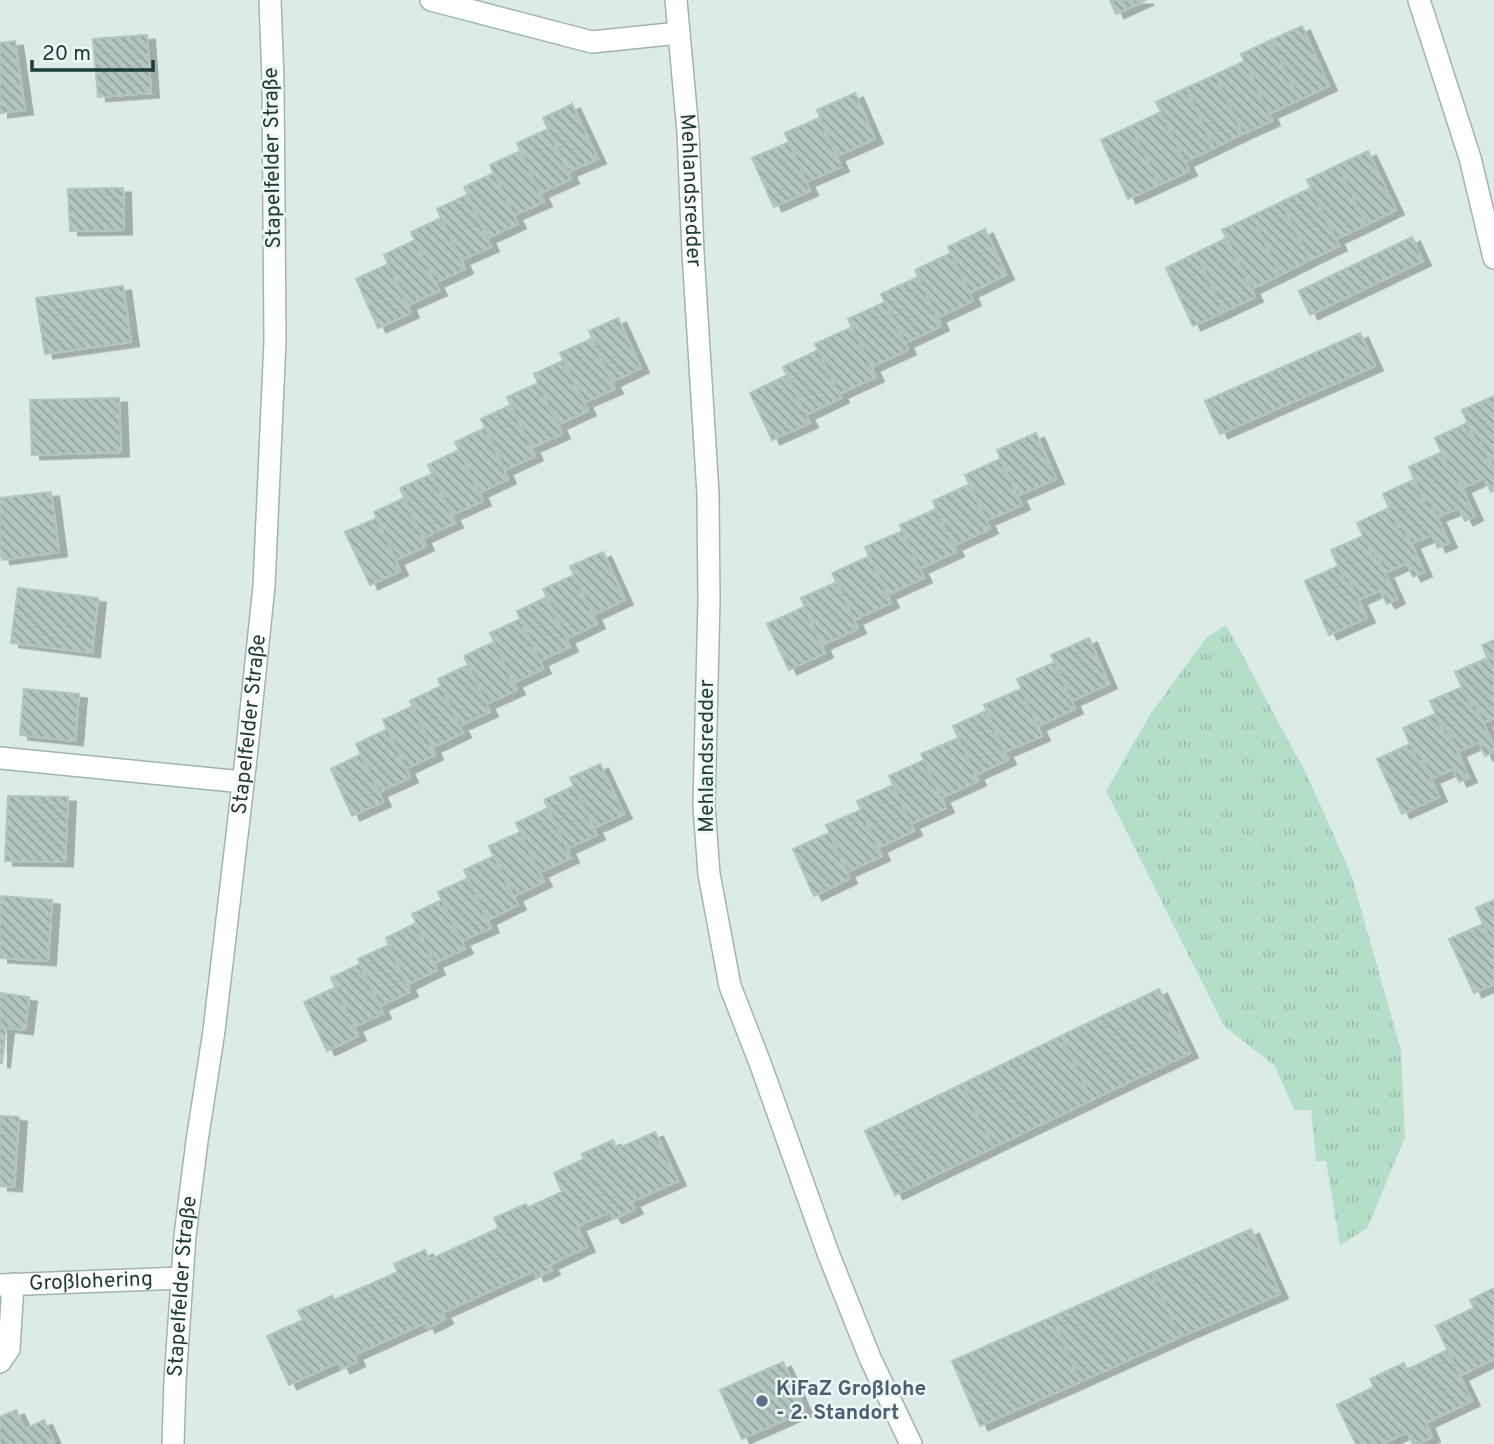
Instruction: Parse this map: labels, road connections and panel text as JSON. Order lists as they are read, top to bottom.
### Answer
{
  "streets": {
    "street": ["Stapelfelder Straße", "Mehlandsredder", "Großlohering"]
  },
  "crossings": [
    ["Stapelfelder Straße", "Großlohering"]
  ],
  "places": ["KiFaZ Großlohe - 2. Standort"],
  "scale_bar": "20 m"
}
